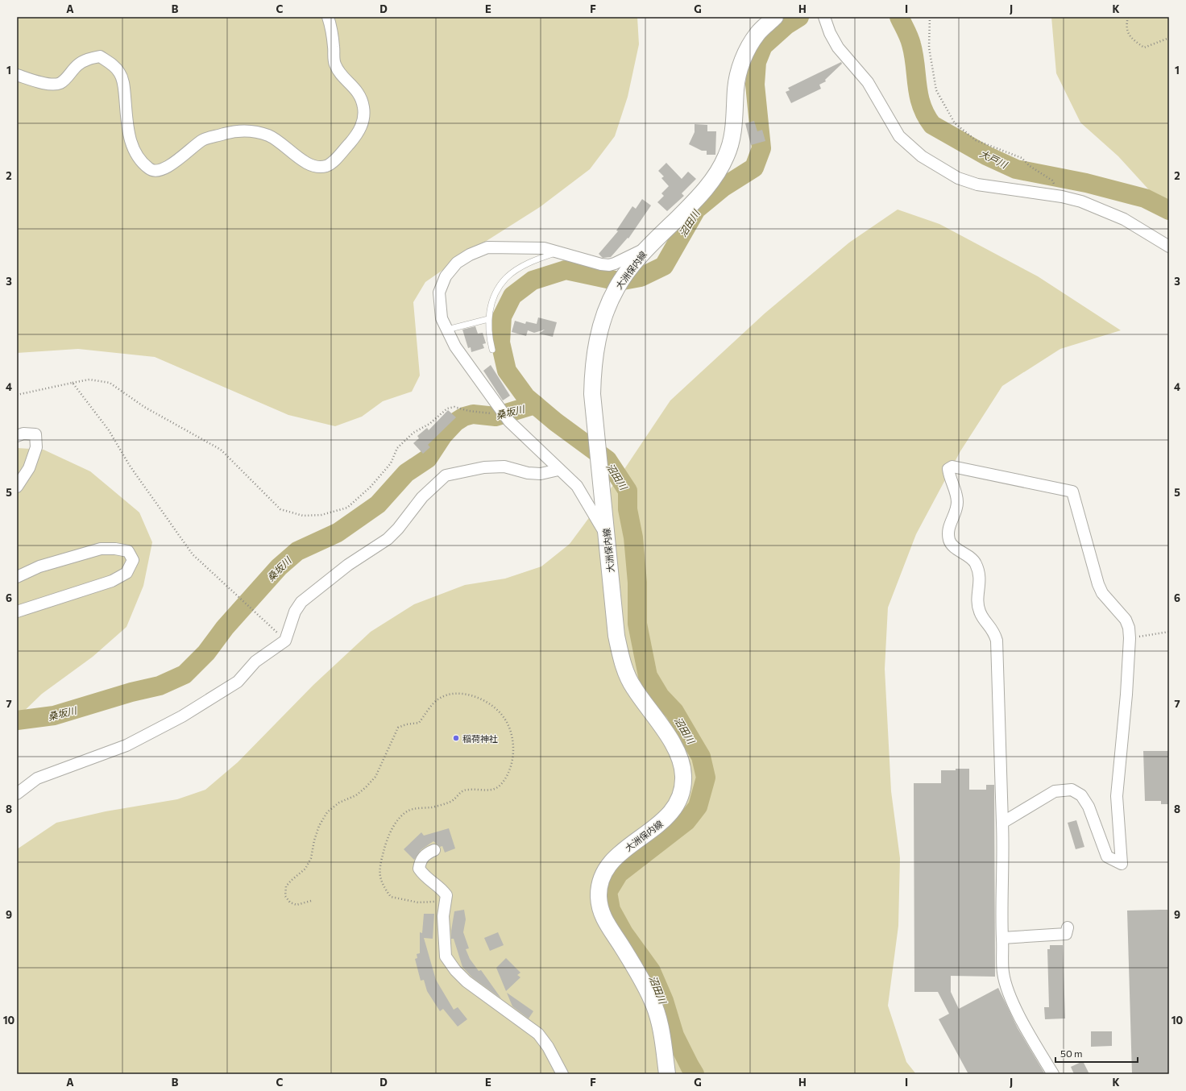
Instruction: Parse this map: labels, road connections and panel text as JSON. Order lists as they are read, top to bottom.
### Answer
{
  "streets": {
    "main road": ["大洲保内線"]
  },
  "water": ["大戸川", "沼田川", "桑坂川"],
  "places": ["稲荷神社"],
  "scale_bar": "50 m",
  "grid": {
    "columns": [
      "A",
      "B",
      "C",
      "D",
      "E",
      "F",
      "G",
      "H",
      "I",
      "J",
      "K"
    ],
    "rows": [
      "1",
      "2",
      "3",
      "4",
      "5",
      "6",
      "7",
      "8",
      "9",
      "10"
    ]
  }
}
